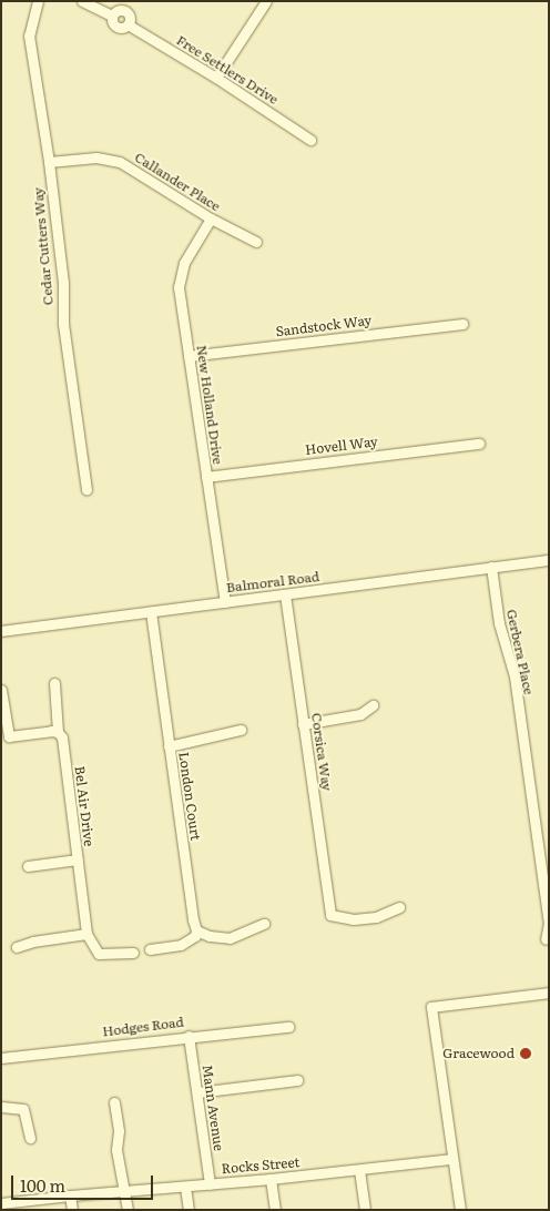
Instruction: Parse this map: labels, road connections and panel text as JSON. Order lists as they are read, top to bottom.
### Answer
{
  "streets": {
    "street": [
      "Free Settlers Drive",
      "Callander Place",
      "Cedar Cutters Way",
      "Sandstock Way",
      "New Holland Drive",
      "Hovell Way",
      "Balmoral Road",
      "Gerbera Place",
      "Corsica Way",
      "London Court",
      "Bel Air Drive",
      "Hodges Road",
      "Mann Avenue",
      "Rocks Street"
    ]
  },
  "crossings": [
    ["Callander Place", "Cedar Cutters Way"],
    ["Callander Place", "New Holland Drive"],
    ["Sandstock Way", "New Holland Drive"],
    ["New Holland Drive", "Hovell Way"],
    ["New Holland Drive", "Balmoral Road"],
    ["Balmoral Road", "Gerbera Place"],
    ["Balmoral Road", "Corsica Way"],
    ["Balmoral Road", "London Court"],
    ["Hodges Road", "Mann Avenue"],
    ["Mann Avenue", "Rocks Street"]
  ],
  "places": ["Gracewood"],
  "scale_bar": "100 m"
}
